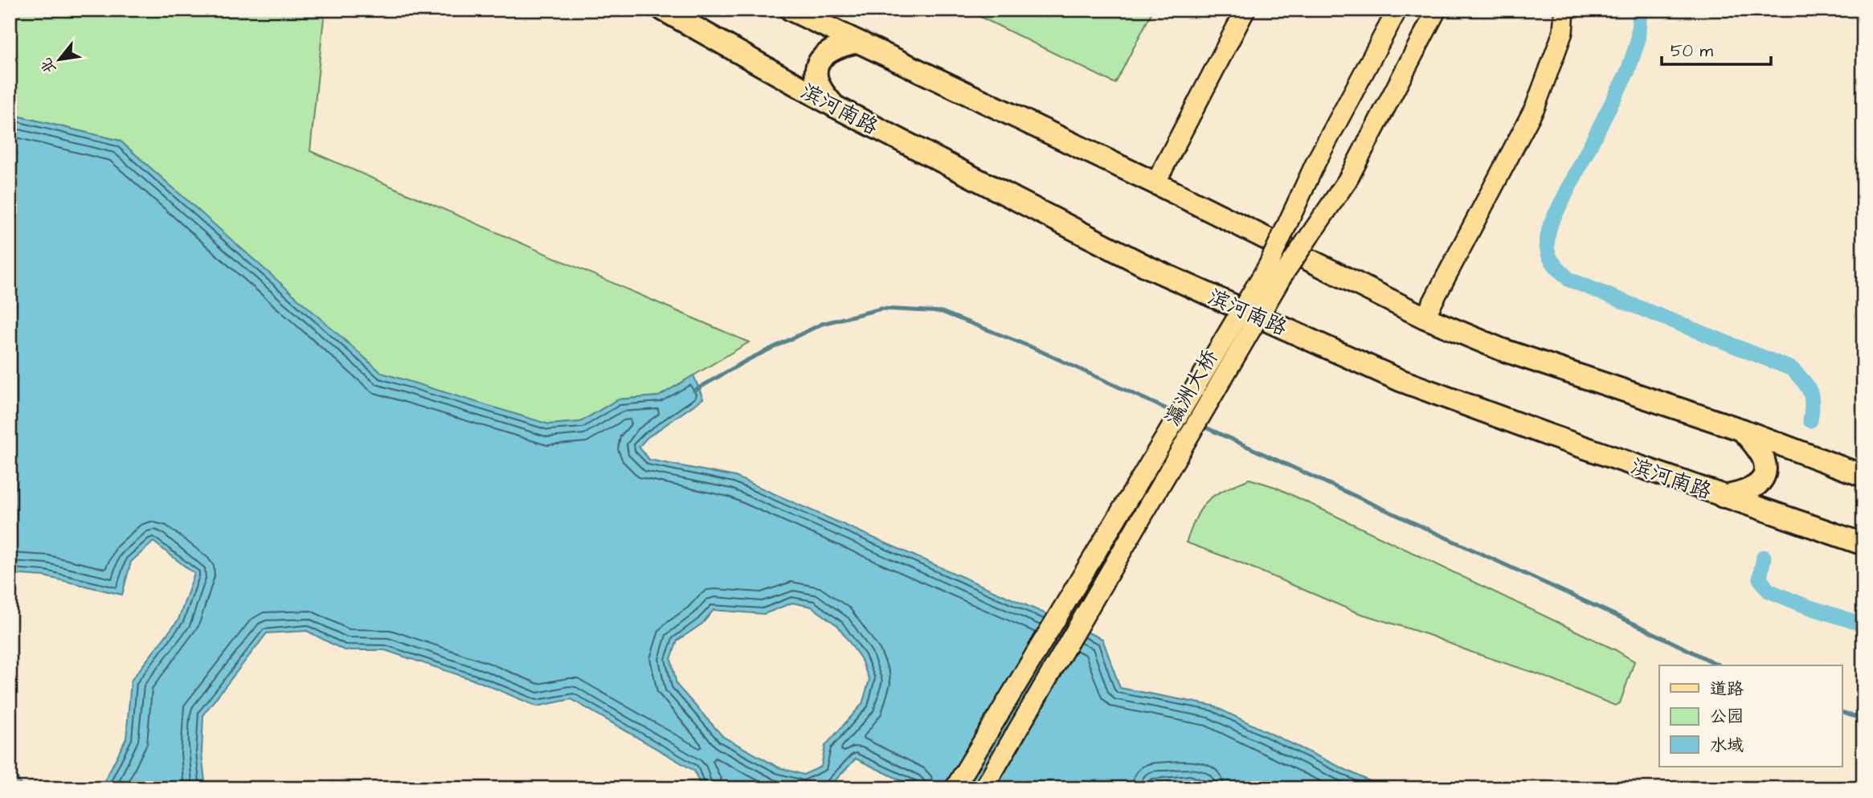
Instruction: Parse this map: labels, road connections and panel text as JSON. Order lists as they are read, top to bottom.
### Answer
{
  "streets": {
    "highway": ["滨河南路"],
    "main road": ["瀛洲大桥"]
  },
  "legend": ["道路", "公园", "水域"],
  "scale_bar": "50 m",
  "north": "bottom left"
}
